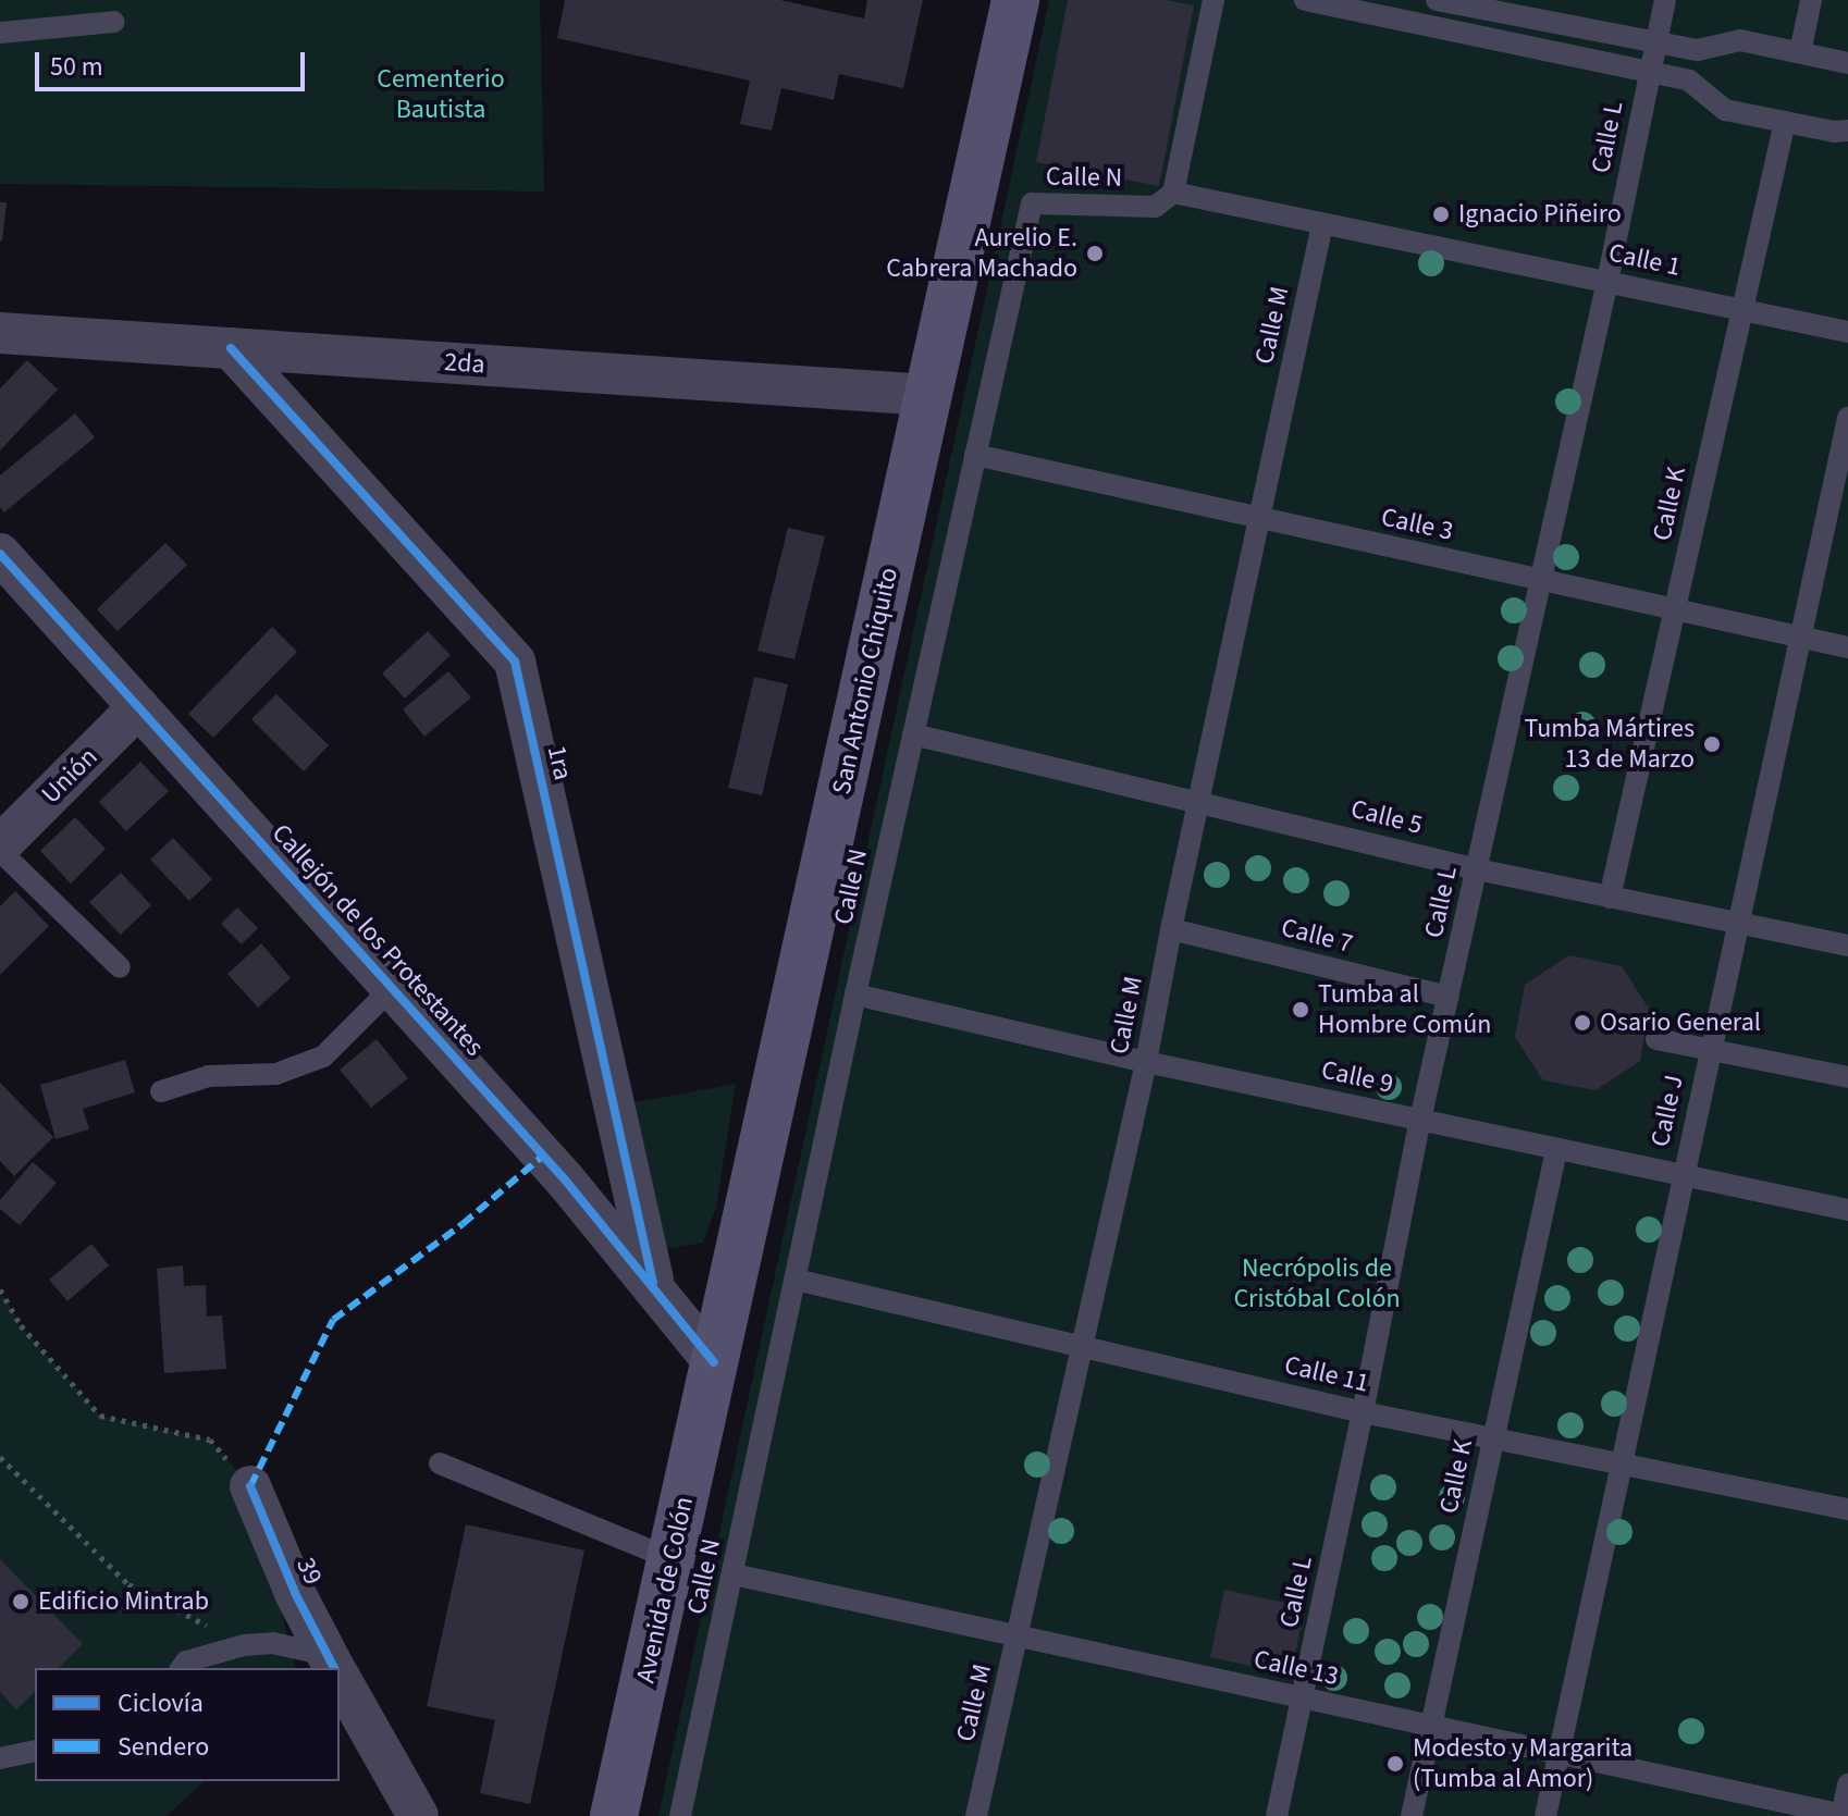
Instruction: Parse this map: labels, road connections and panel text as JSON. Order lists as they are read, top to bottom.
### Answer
{
  "streets": {
    "main road": ["San Antonio Chiquito", "Avenida de Colón"],
    "street": [
      "2da",
      "1ra",
      "Unión",
      "Callejón de los Protestantes",
      "39"
    ],
    "lane": [
      "Calle L",
      "Calle N",
      "Calle 1",
      "Calle M",
      "Calle K",
      "Calle 3",
      "Calle 5",
      "Calle 7",
      "Calle 9",
      "Calle J",
      "Calle 11",
      "Calle 13"
    ]
  },
  "crossings": [
    ["Calle L", "Calle 1"],
    ["Calle L", "Calle 3"],
    ["Calle L", "Calle 5"],
    ["Calle L", "Calle 7"],
    ["Calle L", "Calle 9"],
    ["Calle L", "Calle 11"],
    ["Calle L", "Calle 13"],
    ["Calle N", "Calle 1"],
    ["Calle N", "Calle 3"],
    ["Calle N", "Calle 5"],
    ["Calle N", "Calle 9"],
    ["Calle N", "Calle 11"],
    ["Calle N", "Calle 13"],
    ["Calle 1", "Calle M"],
    ["Calle 1", "Calle K"],
    ["Calle M", "Calle 3"],
    ["Calle M", "Calle 5"],
    ["Calle M", "Calle 7"],
    ["Calle M", "Calle 9"],
    ["Calle M", "Calle 11"],
    ["Calle M", "Calle 13"],
    ["2da", "San Antonio Chiquito"],
    ["2da", "1ra"],
    ["Calle K", "Calle 3"],
    ["Calle K", "Calle 5"],
    ["Calle K", "Calle 9"],
    ["Calle K", "Calle 11"],
    ["Calle K", "Calle 13"],
    ["Calle 3", "Calle J"],
    ["San Antonio Chiquito", "Callejón de los Protestantes"],
    ["San Antonio Chiquito", "Avenida de Colón"],
    ["1ra", "Callejón de los Protestantes"],
    ["Unión", "Callejón de los Protestantes"],
    ["Calle 5", "Calle J"],
    ["Callejón de los Protestantes", "Avenida de Colón"],
    ["Calle 9", "Calle J"],
    ["Calle J", "Calle 11"],
    ["Calle J", "Calle 13"]
  ],
  "parks": ["Cementerio Bautista", "Necrópolis de Cristóbal Colón"],
  "places": [
    "Ignacio Piñeiro",
    "Aurelio E. Cabrera Machado",
    "Tumba Mártires 13 de Marzo",
    "Tumba al Hombre Común",
    "Osario General",
    "Edificio Mintrab",
    "Modesto y Margarita (Tumba al Amor)"
  ],
  "legend": ["Ciclovía", "Sendero"],
  "scale_bar": "50 m"
}
